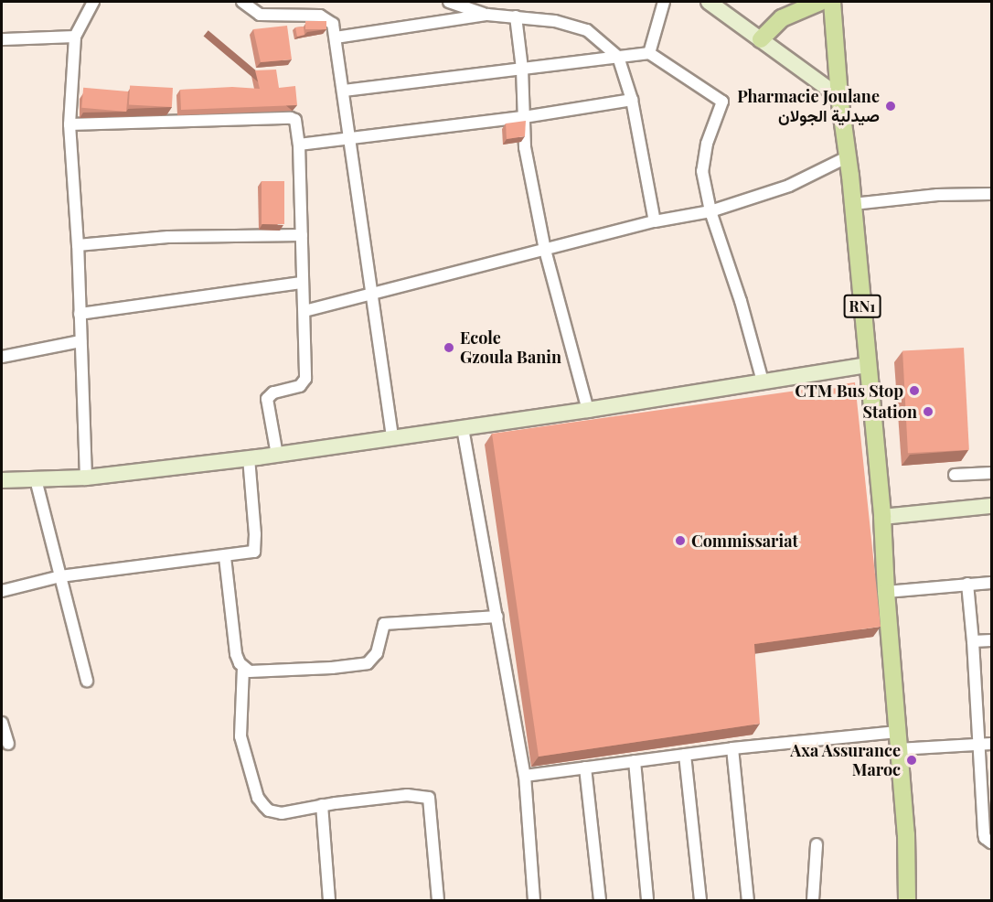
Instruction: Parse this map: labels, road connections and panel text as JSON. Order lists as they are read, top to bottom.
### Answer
{
  "streets": {
    "main road": ["RN1"]
  },
  "places": [
    "Pharmacie Joulane صيدلية الجولان",
    "Ecole Gzoula Banin",
    "CTM Bus Stop",
    "Station",
    "Commissariat",
    "Axa Assurance Maroc"
  ]
}
